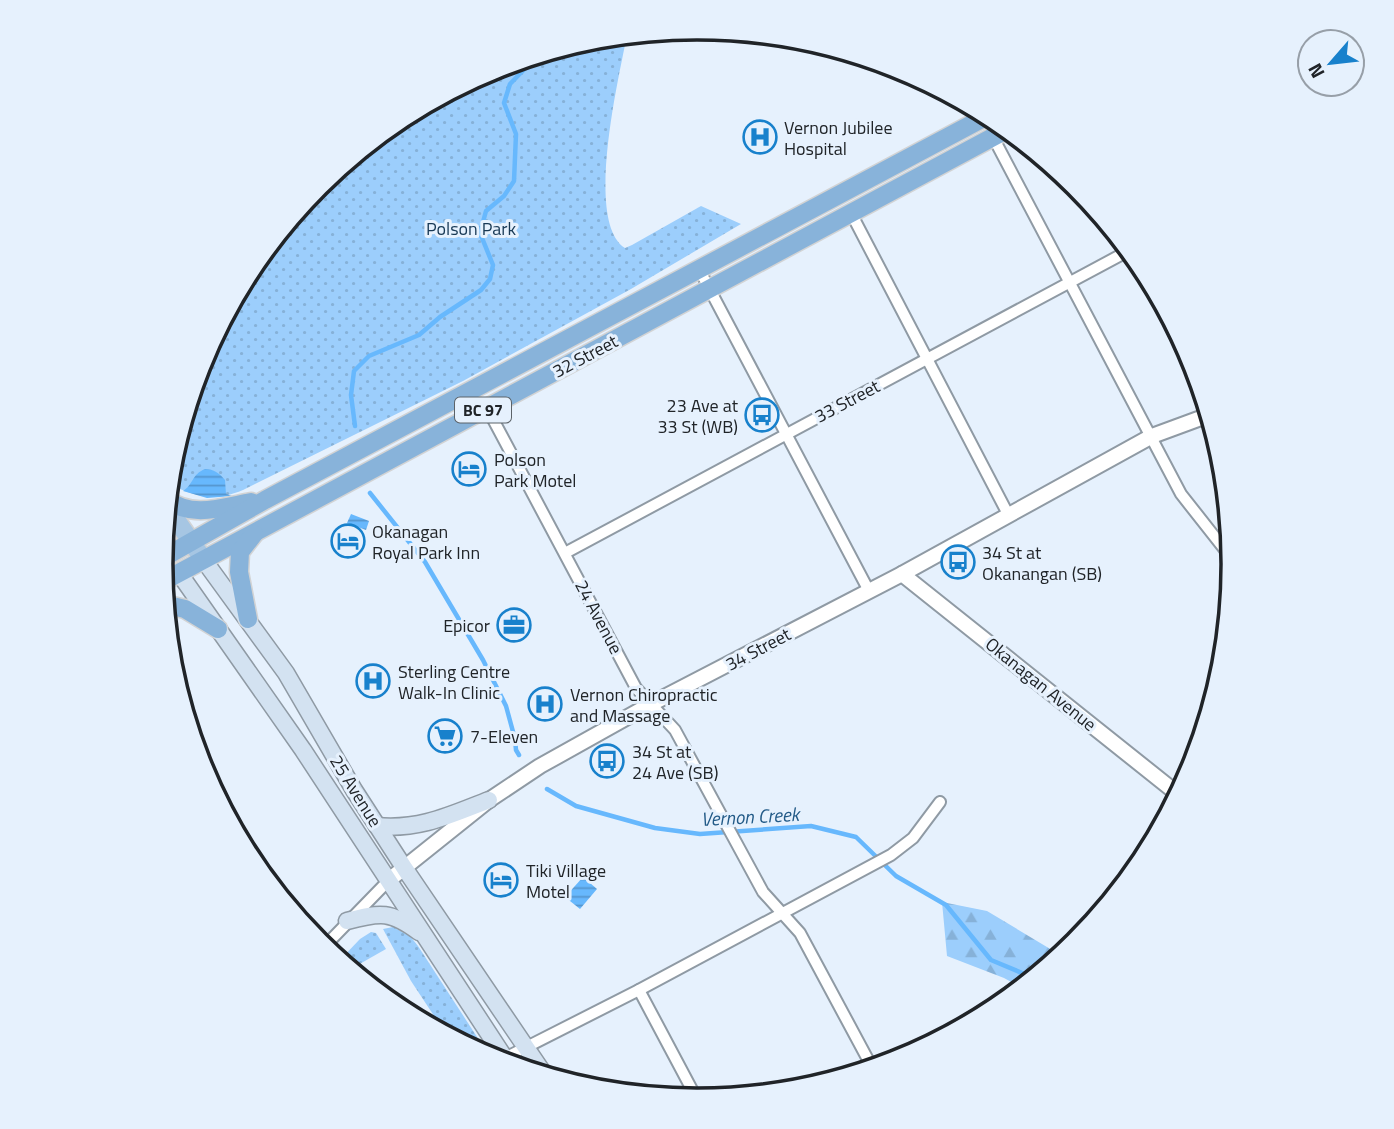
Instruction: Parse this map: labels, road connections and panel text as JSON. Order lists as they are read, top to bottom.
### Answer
{
  "streets": {
    "highway": ["32 Street", "BC 97"],
    "main road": ["25 Avenue"],
    "street": [
      "33 Street",
      "24 Avenue",
      "34 Street",
      "Okanagan Avenue"
    ]
  },
  "crossings": [
    ["32 Street", "24 Avenue"],
    ["32 Street", "25 Avenue"],
    ["33 Street", "24 Avenue"],
    ["24 Avenue", "34 Street"],
    ["34 Street", "Okanagan Avenue"],
    ["34 Street", "25 Avenue"]
  ],
  "water": ["Vernon Creek"],
  "parks": ["Polson Park"],
  "places": {
    "hospital": ["Vernon Jubilee Hospital", "Sterling Centre Walk-In Clinic", "Vernon Chiropractic and Massage"],
    "bus stop": ["23 Ave at 33 St (WB)", "34 St at Okanangan (SB)", "34 St at 24 Ave (SB)"],
    "hotel": ["Polson Park Motel", "Okanagan Royal Park Inn", "Tiki Village Motel"],
    "office": ["Epicor"],
    "supermarket": ["7-Eleven"]
  },
  "north": "bottom left"
}
